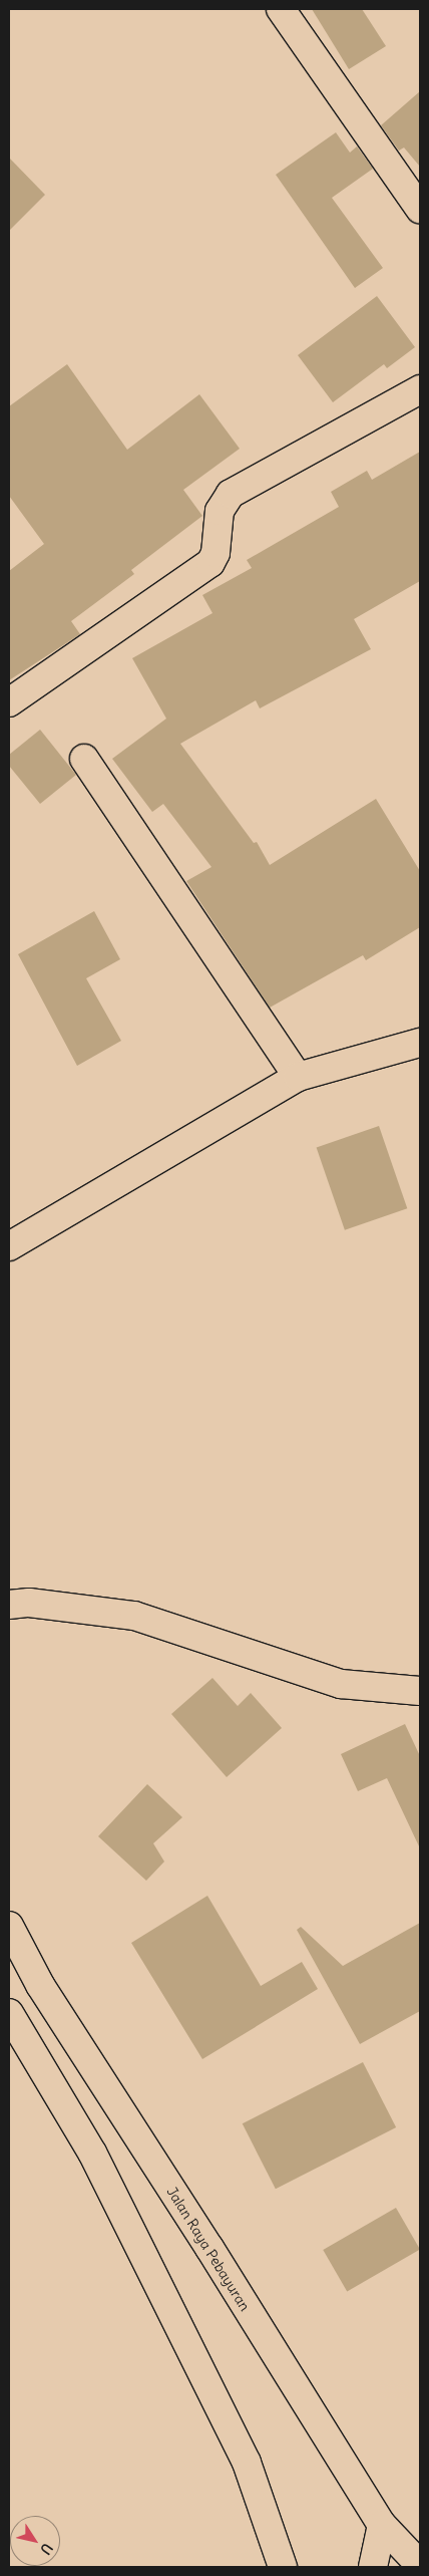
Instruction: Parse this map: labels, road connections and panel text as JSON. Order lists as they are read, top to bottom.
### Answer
{
  "streets": {
    "street": ["Jalan Raya Pebayuran"]
  },
  "north": "bottom right"
}
